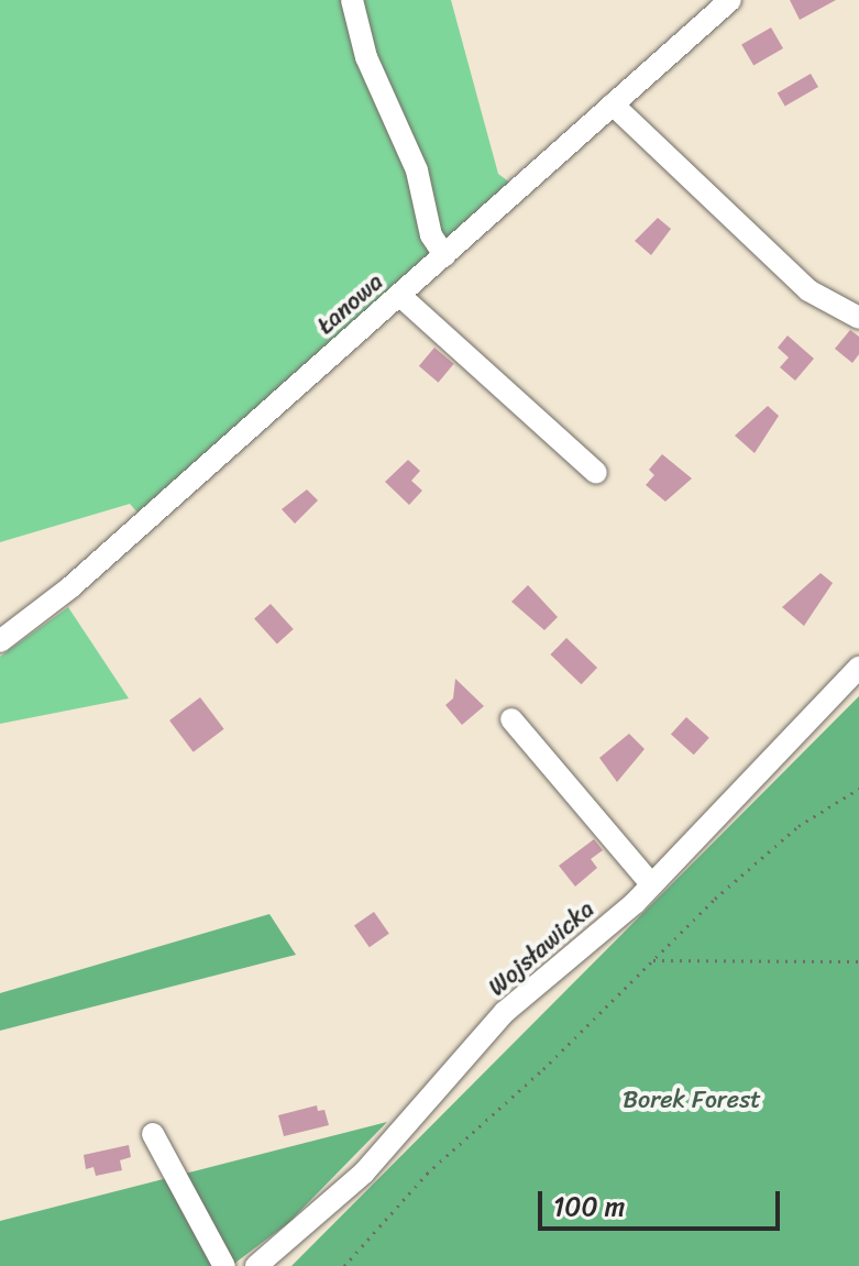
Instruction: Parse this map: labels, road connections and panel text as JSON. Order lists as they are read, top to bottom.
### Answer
{
  "streets": {
    "street": ["Łanowa", "Wojsławicka"]
  },
  "parks": ["Borek Forest"],
  "scale_bar": "100 m"
}
